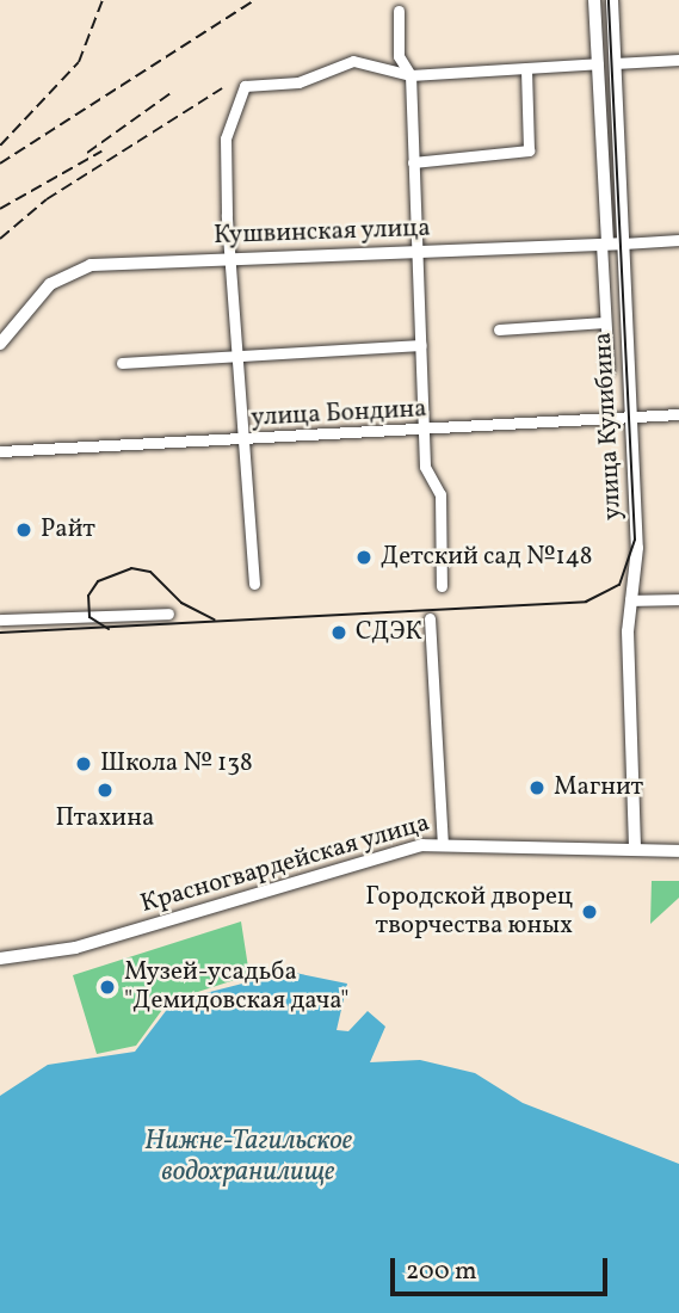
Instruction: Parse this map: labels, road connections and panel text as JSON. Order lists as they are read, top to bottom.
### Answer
{
  "streets": {
    "main road": ["Кушвинская улица", "улица Кулибина", "Красногвардейская улица"],
    "street": ["улица Бондина"]
  },
  "crossings": [
    ["Кушвинская улица", "улица Кулибина"],
    ["улица Бондина", "улица Кулибина"],
    ["улица Кулибина", "Красногвардейская улица"]
  ],
  "water": ["Нижне-Тагильское водохранилище"],
  "places": [
    "Райт",
    "Детский сад №148",
    "СДЭК",
    "Школа № 138",
    "Магнит",
    "Птахина",
    "Городской дворец творчества юных",
    "Музей-усадьба \"Демидовская дача\""
  ],
  "scale_bar": "200 m"
}
